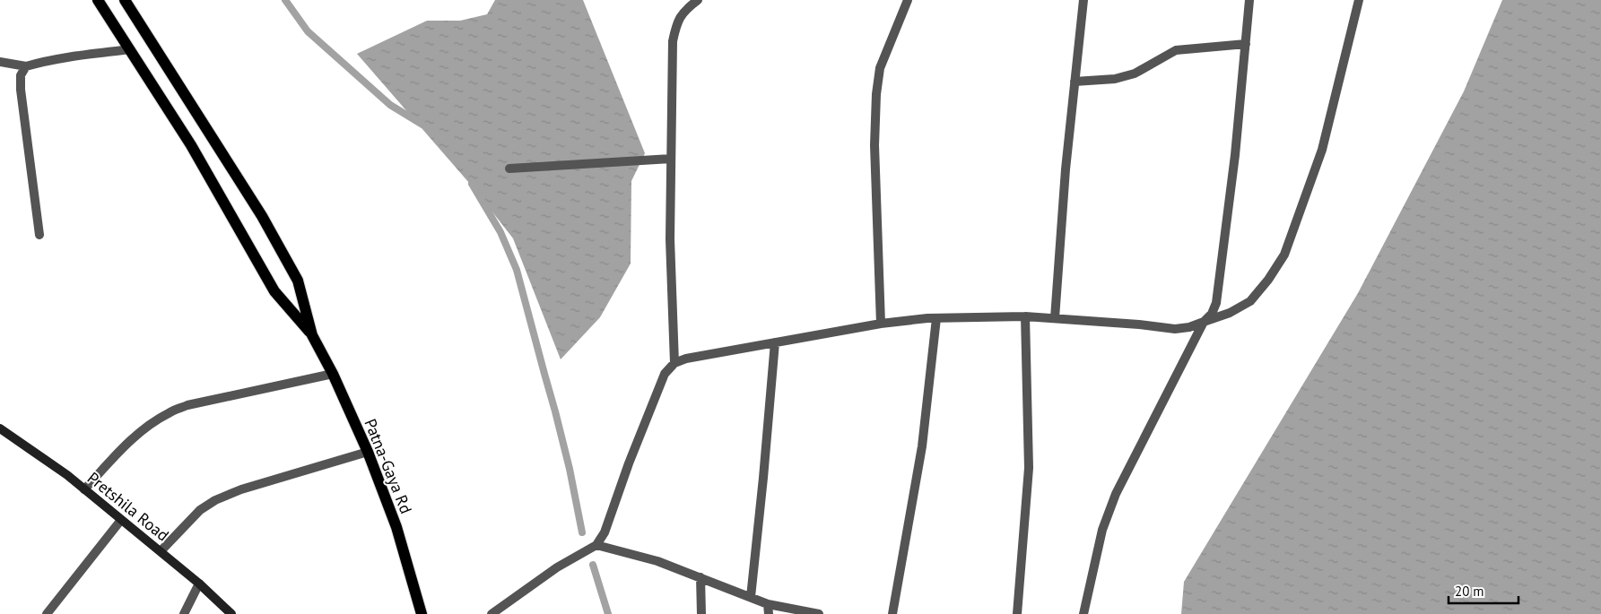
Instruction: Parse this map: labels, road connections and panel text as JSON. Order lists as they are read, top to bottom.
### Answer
{
  "streets": {
    "main road": ["Patna-Gaya Rd"],
    "street": ["Pretshila Road"]
  },
  "scale_bar": "20 m"
}
